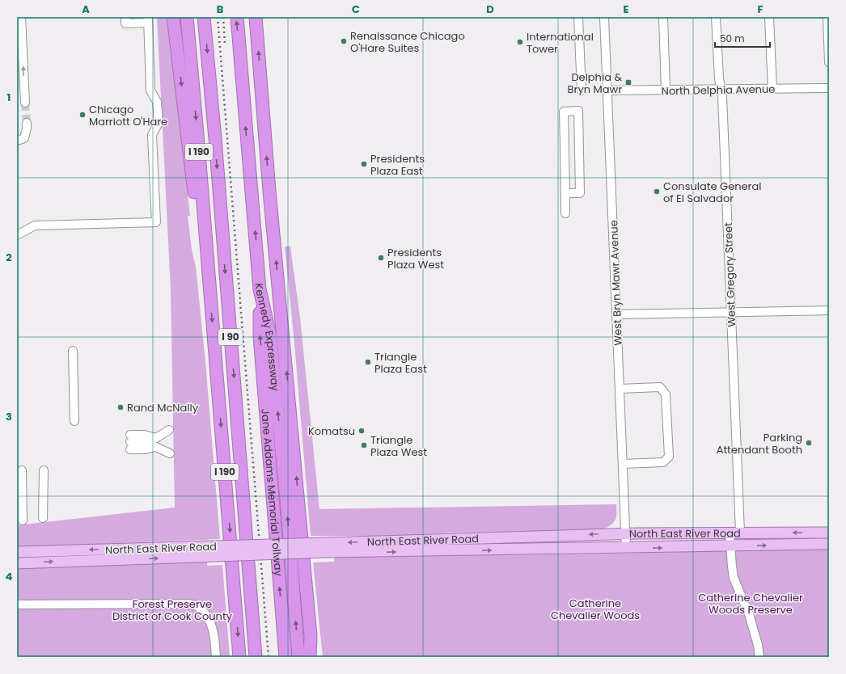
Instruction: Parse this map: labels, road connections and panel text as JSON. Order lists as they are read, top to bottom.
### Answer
{
  "streets": {
    "highway": [
      "I 190",
      "I 90",
      "Kennedy Expressway",
      "Jane Addams Memorial Tollway"
    ],
    "main road": ["North East River Road"],
    "street": ["North Delphia Avenue", "West Gregory Street", "West Bryn Mawr Avenue"]
  },
  "crossings": [
    ["North Delphia Avenue", "West Gregory Street"],
    ["North Delphia Avenue", "West Bryn Mawr Avenue"],
    ["West Gregory Street", "North East River Road"],
    ["West Bryn Mawr Avenue", "North East River Road"],
    ["Kennedy Expressway", "Jane Addams Memorial Tollway"]
  ],
  "parks": ["Catherine Chevalier Woods Preserve", "Catherine Chevalier Woods", "Forest Preserve District of Cook County"],
  "places": {
    "other": [
      "Renaissance Chicago O'Hare Suites",
      "International Tower",
      "Chicago Marriott O'Hare",
      "Presidents Plaza East",
      "Consulate General of El Salvador",
      "Presidents Plaza West",
      "Triangle Plaza East",
      "Rand McNally",
      "Komatsu",
      "Parking Attendant Booth",
      "Triangle Plaza West"
    ],
    "transit": ["Delphia & Bryn Mawr"]
  },
  "scale_bar": "50 m",
  "grid": {
    "columns": [
      "A",
      "B",
      "C",
      "D",
      "E",
      "F"
    ],
    "rows": [
      "1",
      "2",
      "3",
      "4"
    ]
  }
}
